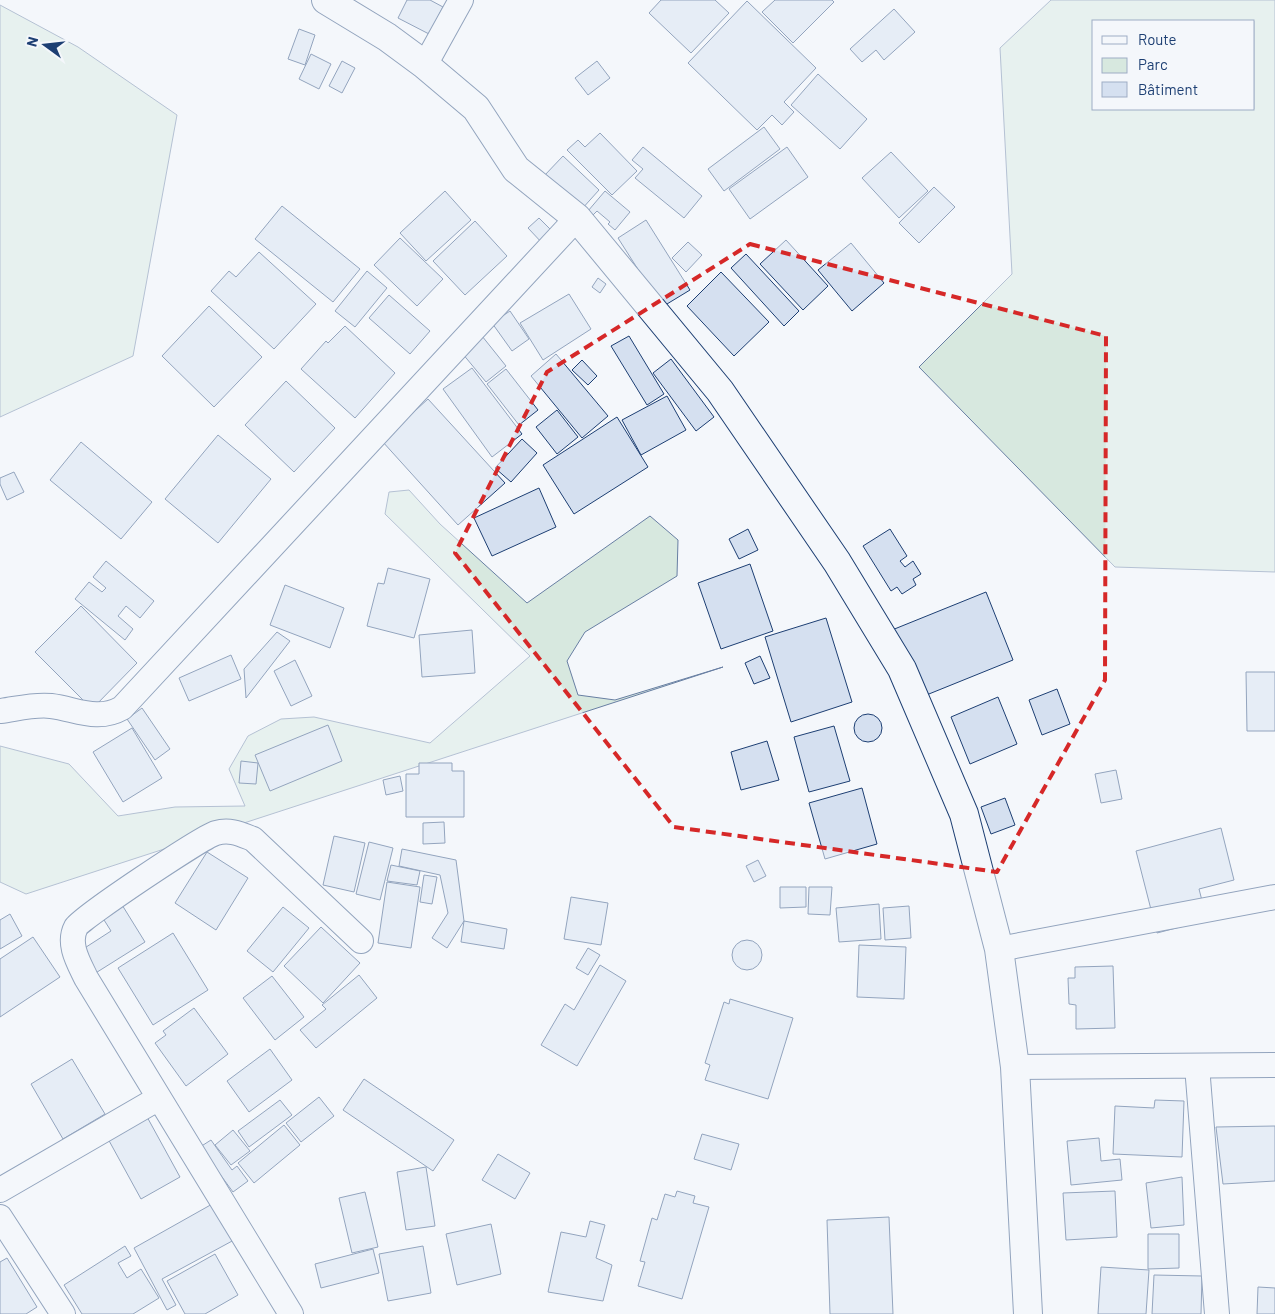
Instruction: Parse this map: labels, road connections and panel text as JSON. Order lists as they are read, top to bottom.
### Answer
{
  "legend": ["Route", "Parc", "Bâtiment"],
  "north": "left"
}
